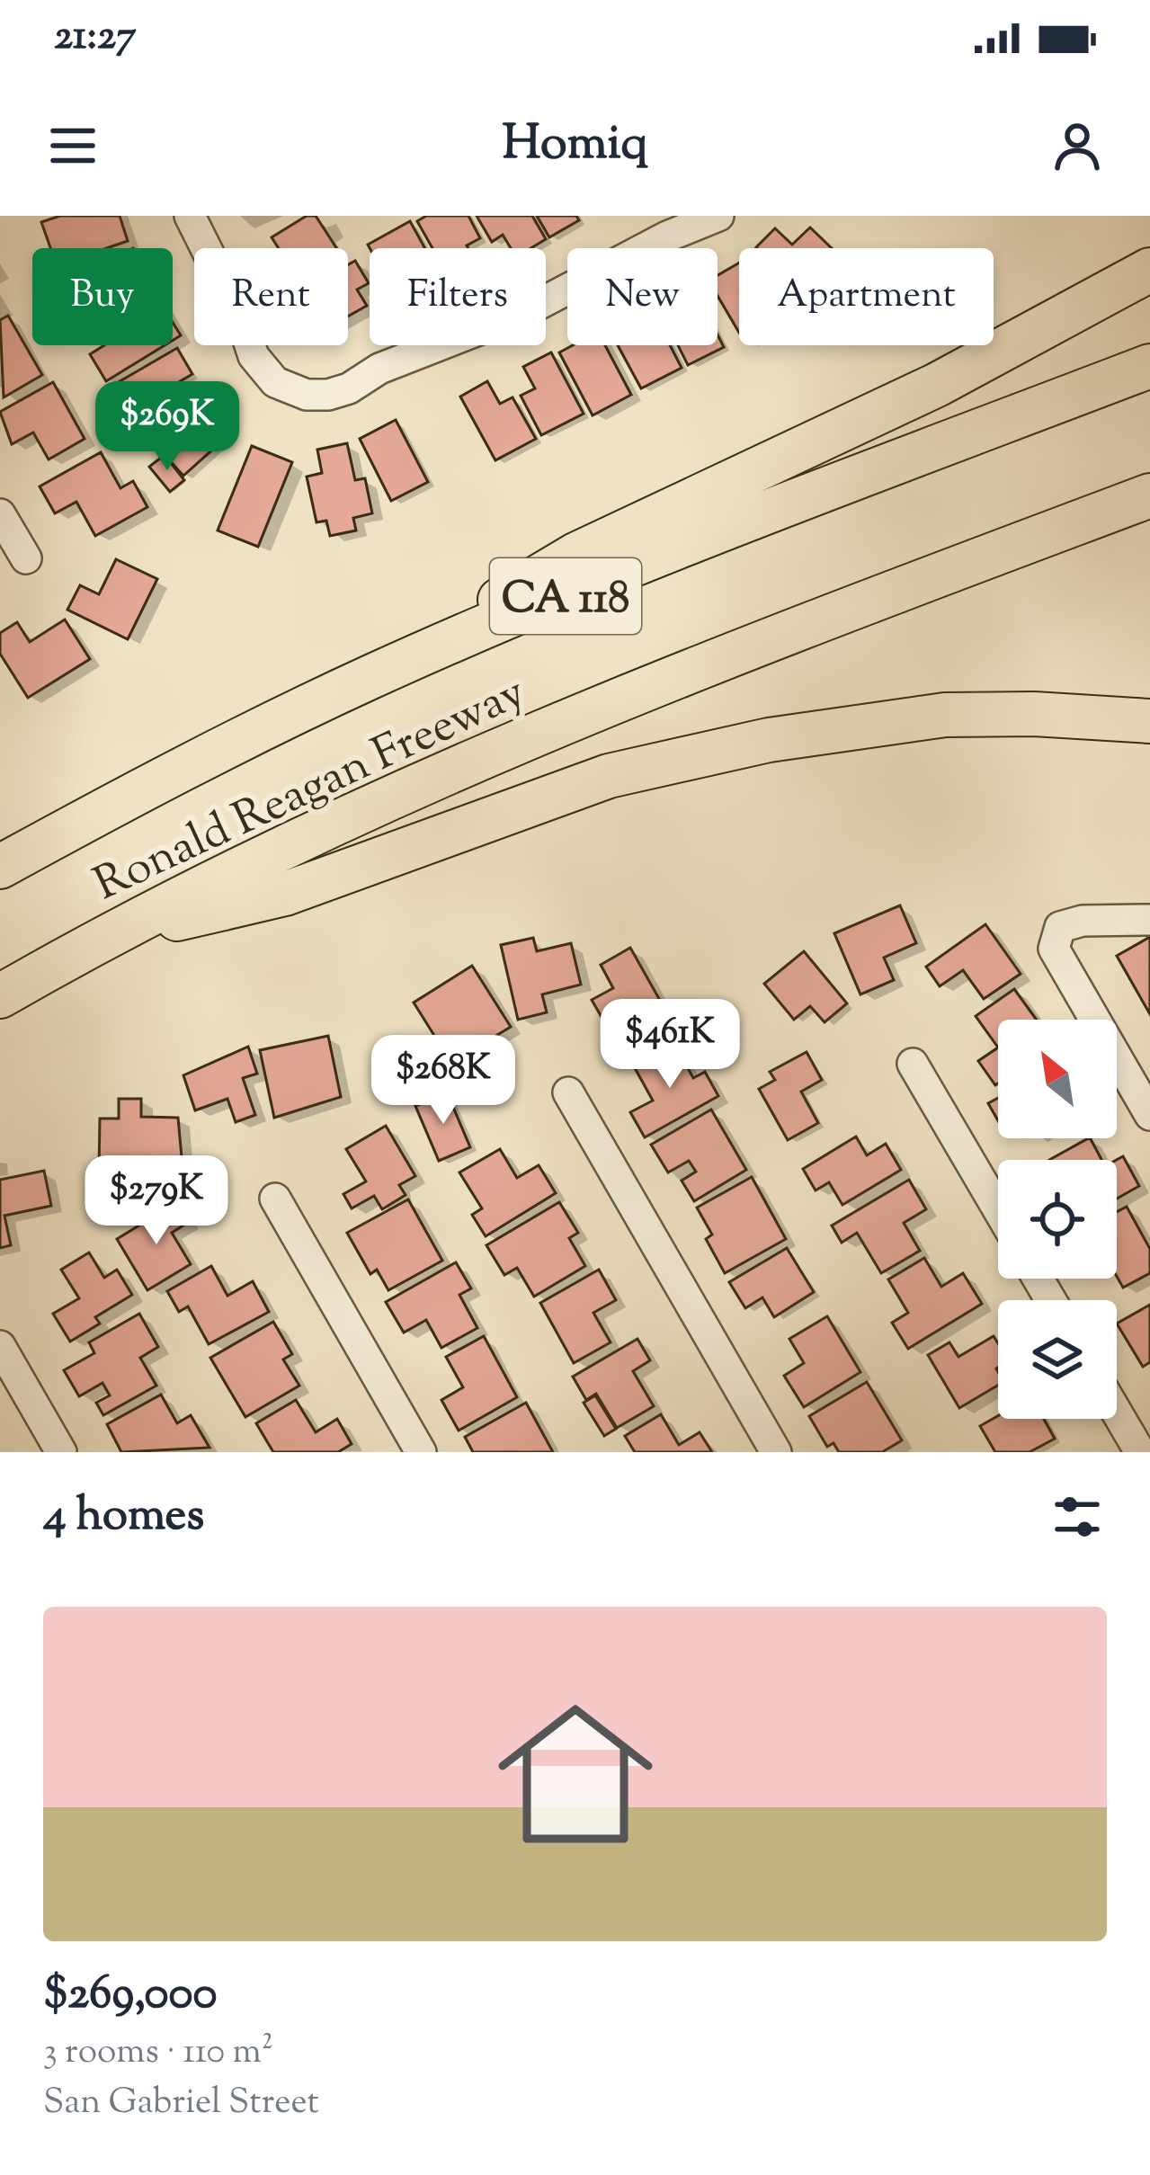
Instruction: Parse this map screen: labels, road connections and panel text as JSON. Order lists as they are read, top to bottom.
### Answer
{
  "streets": {
    "highway": ["CA 118", "Ronald Reagan Freeway"]
  },
  "north": "top left",
  "page": {
    "status": "21:27",
    "header": "Homiq",
    "chip": [
      "Buy",
      "Rent",
      "Filters",
      "New",
      "Apartment"
    ],
    "price": [
      "$269K",
      "$461K",
      "$268K",
      "$279K"
    ],
    "heading": "4 homes",
    "list": [
      {
        "name": "$269,000",
        "note": "3 rooms · 110 m² · San Gabriel Street"
      }
    ]
  }
}
